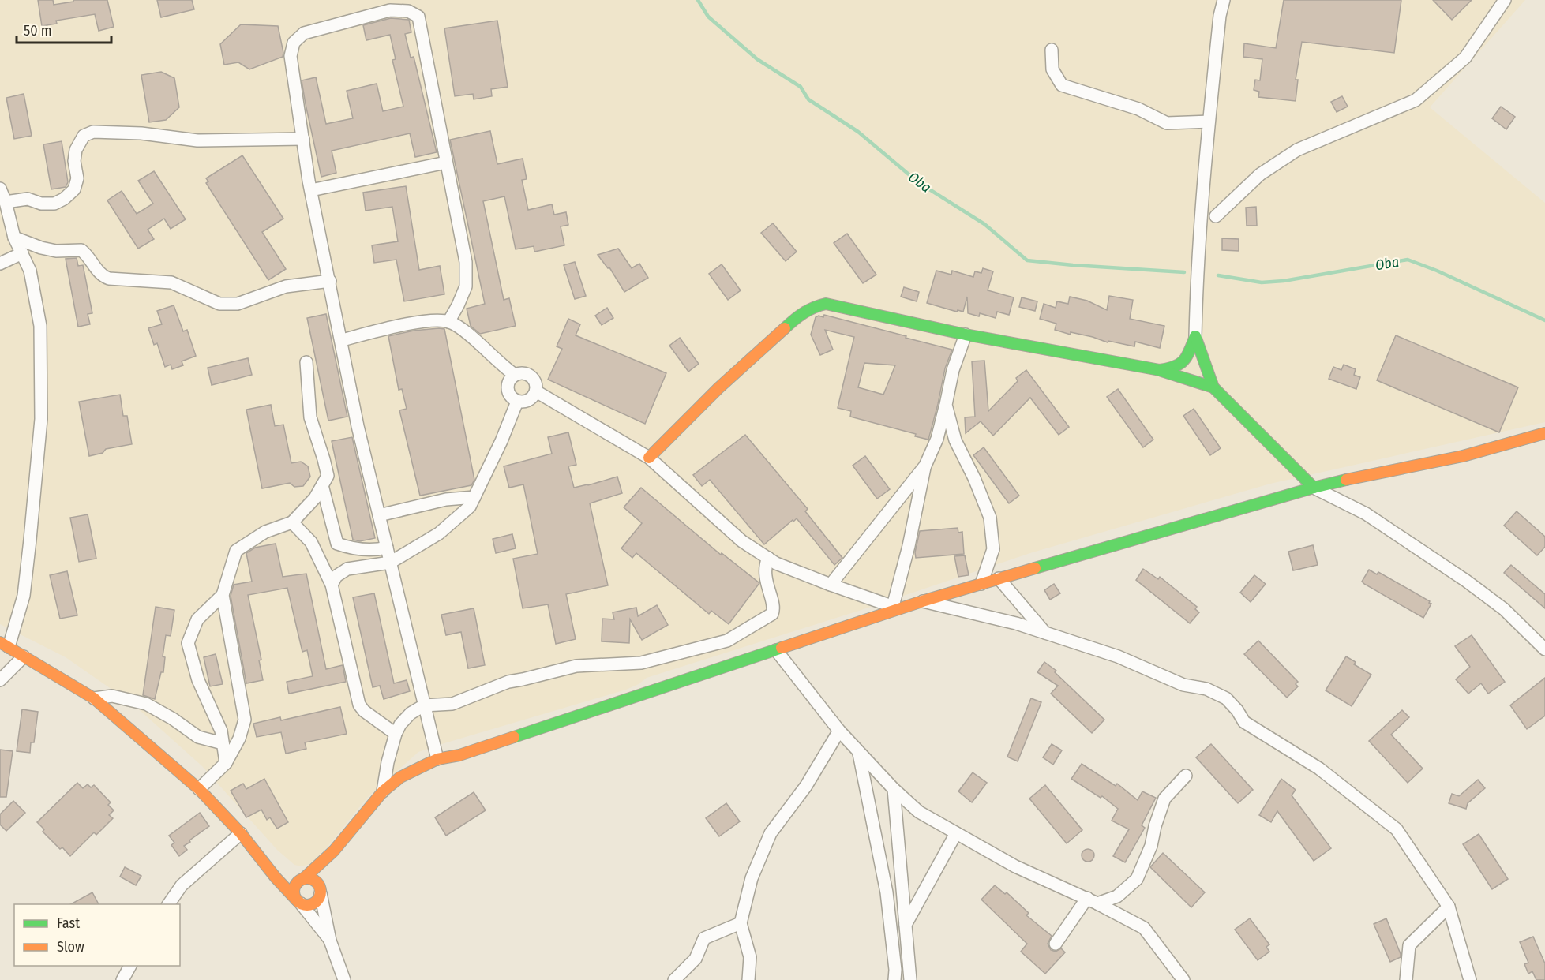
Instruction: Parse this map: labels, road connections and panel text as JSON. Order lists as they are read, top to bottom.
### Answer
{
  "water": ["Oba"],
  "legend": ["Fast", "Slow"],
  "scale_bar": "50 m"
}
